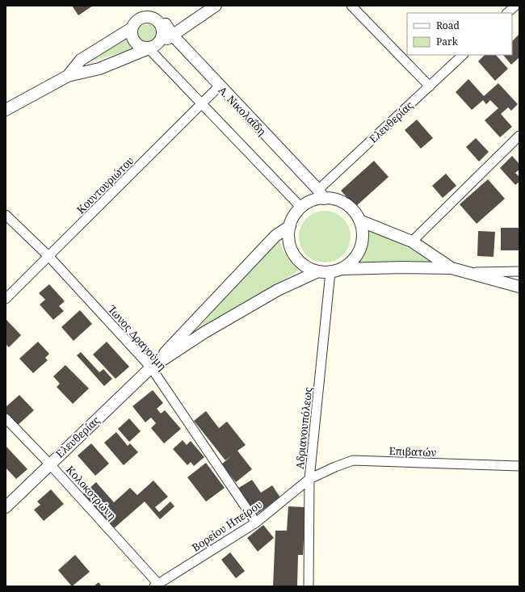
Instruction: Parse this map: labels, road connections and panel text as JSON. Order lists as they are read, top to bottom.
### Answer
{
  "streets": {
    "street": [
      "Α. Νικολαΐδη",
      "Ελευθερίας",
      "Κουντουριώτου",
      "Ίωνος Δραγούμη",
      "Αδριανουπόλεως",
      "Επιβατών",
      "Κολοκοτρώνη",
      "Βορείου Ηπείρου"
    ]
  },
  "crossings": [
    ["Α. Νικολαΐδη", "Ελευθερίας"],
    ["Α. Νικολαΐδη", "Κουντουριώτου"],
    ["Α. Νικολαΐδη", "Αδριανουπόλεως"],
    ["Ελευθερίας", "Ίωνος Δραγούμη"],
    ["Ελευθερίας", "Αδριανουπόλεως"],
    ["Ελευθερίας", "Κολοκοτρώνη"],
    ["Κουντουριώτου", "Ίωνος Δραγούμη"],
    ["Ίωνος Δραγούμη", "Βορείου Ηπείρου"],
    ["Αδριανουπόλεως", "Επιβατών"],
    ["Αδριανουπόλεως", "Βορείου Ηπείρου"],
    ["Επιβατών", "Βορείου Ηπείρου"],
    ["Κολοκοτρώνη", "Βορείου Ηπείρου"]
  ],
  "legend": ["Road", "Park"]
}
